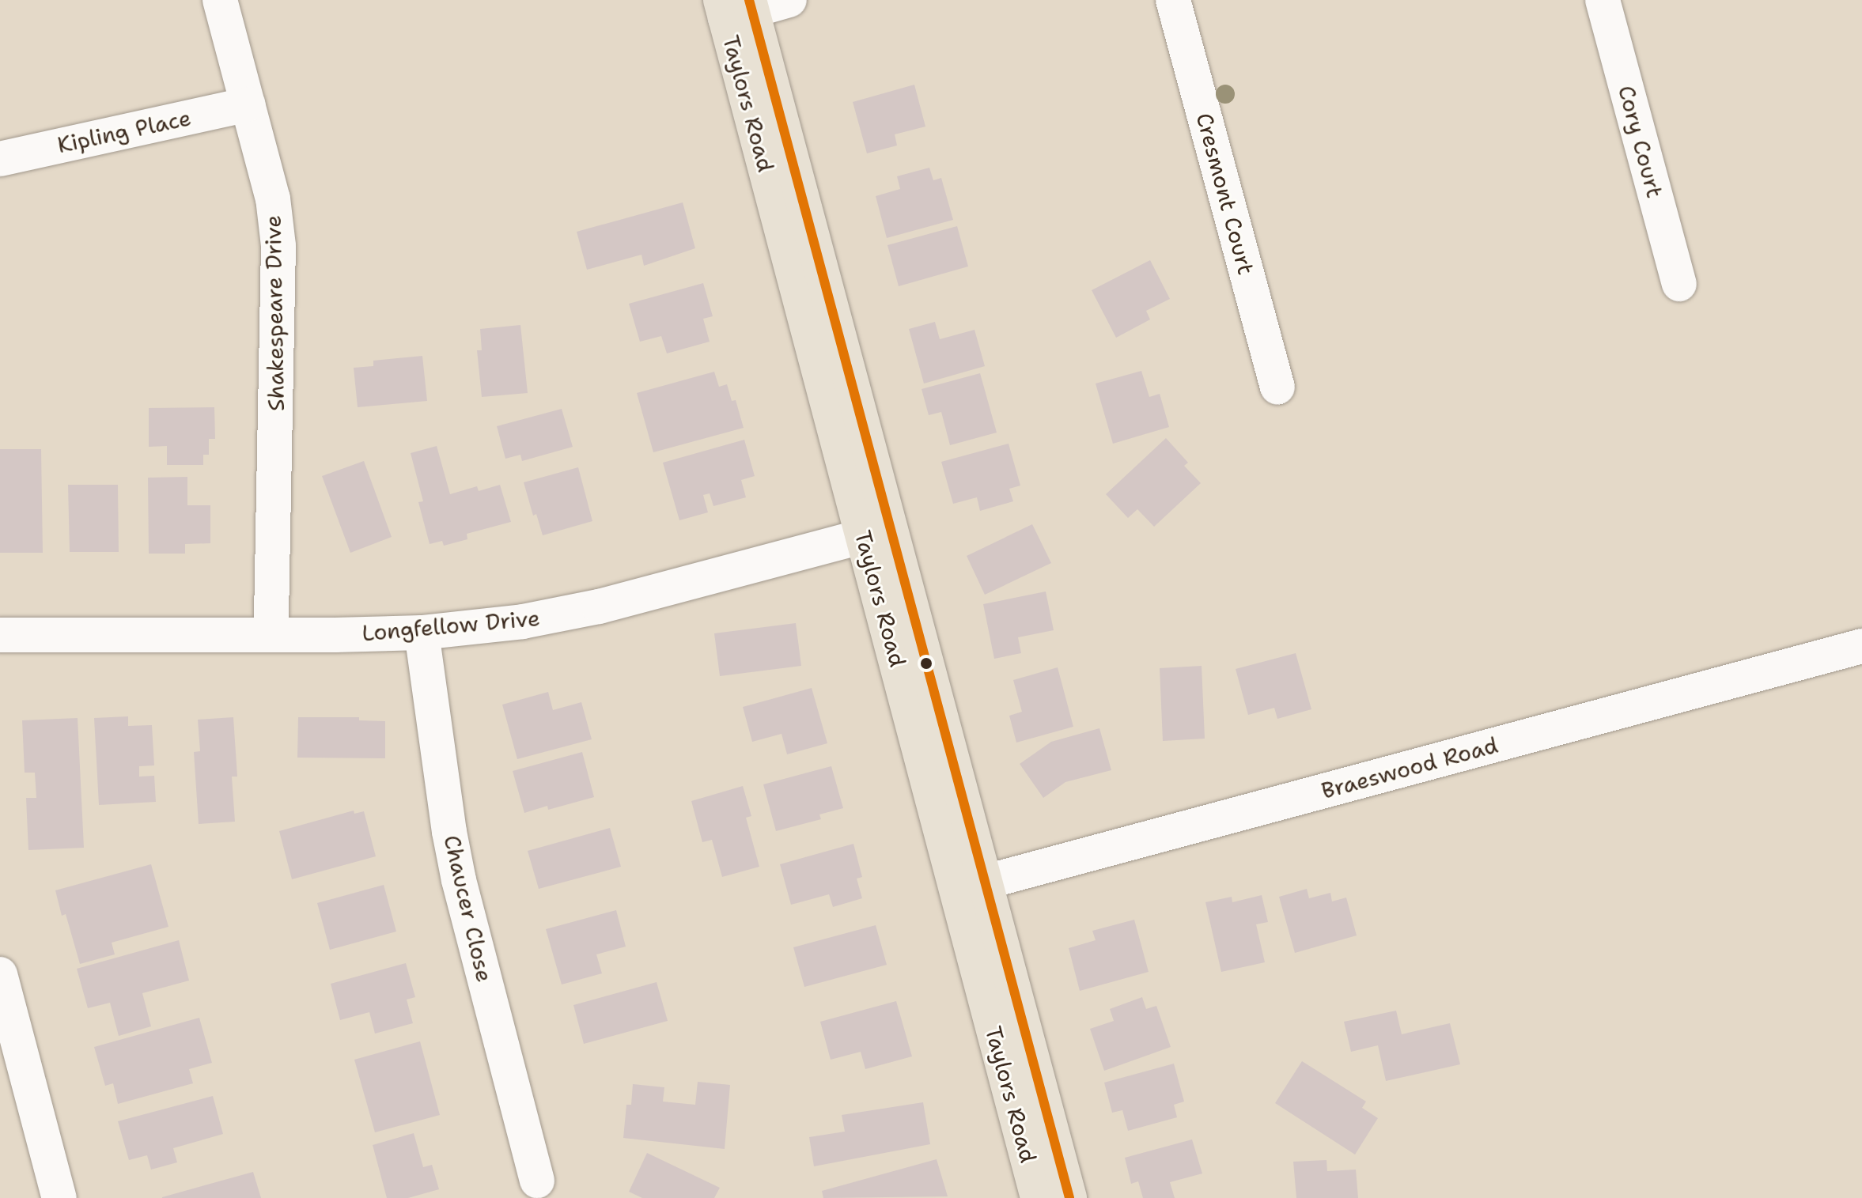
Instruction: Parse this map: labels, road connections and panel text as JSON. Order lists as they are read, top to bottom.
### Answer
{
  "streets": {
    "main road": ["Taylors Road"],
    "street": [
      "Kipling Place",
      "Cory Court",
      "Cresmont Court",
      "Shakespeare Drive",
      "Longfellow Drive",
      "Braeswood Road",
      "Chaucer Close"
    ]
  },
  "crossings": [
    ["Taylors Road", "Longfellow Drive"],
    ["Taylors Road", "Braeswood Road"],
    ["Kipling Place", "Shakespeare Drive"],
    ["Shakespeare Drive", "Longfellow Drive"],
    ["Longfellow Drive", "Chaucer Close"]
  ]
}
